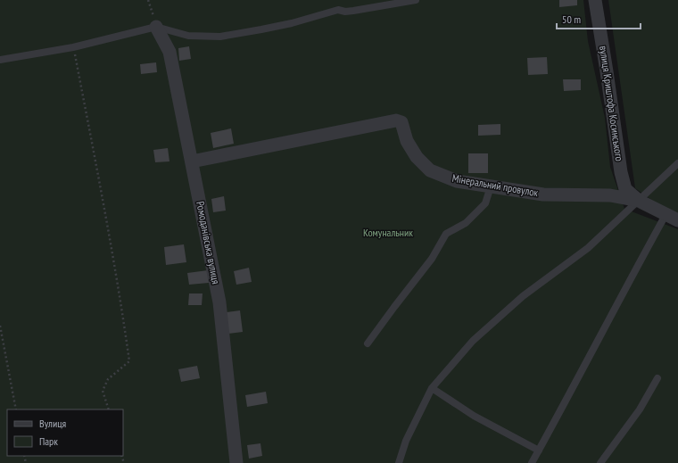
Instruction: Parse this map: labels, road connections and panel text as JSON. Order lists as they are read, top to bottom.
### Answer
{
  "streets": {
    "street": ["вулиця Криштофа Косинського", "Мінеральний провулок", "Ромоданівська вулиця"]
  },
  "crossings": [
    ["вулиця Криштофа Косинського", "Мінеральний провулок"],
    ["Мінеральний провулок", "Ромоданівська вулиця"]
  ],
  "parks": ["Комунальник"],
  "legend": ["Вулиця", "Парк"],
  "scale_bar": "50 m"
}
